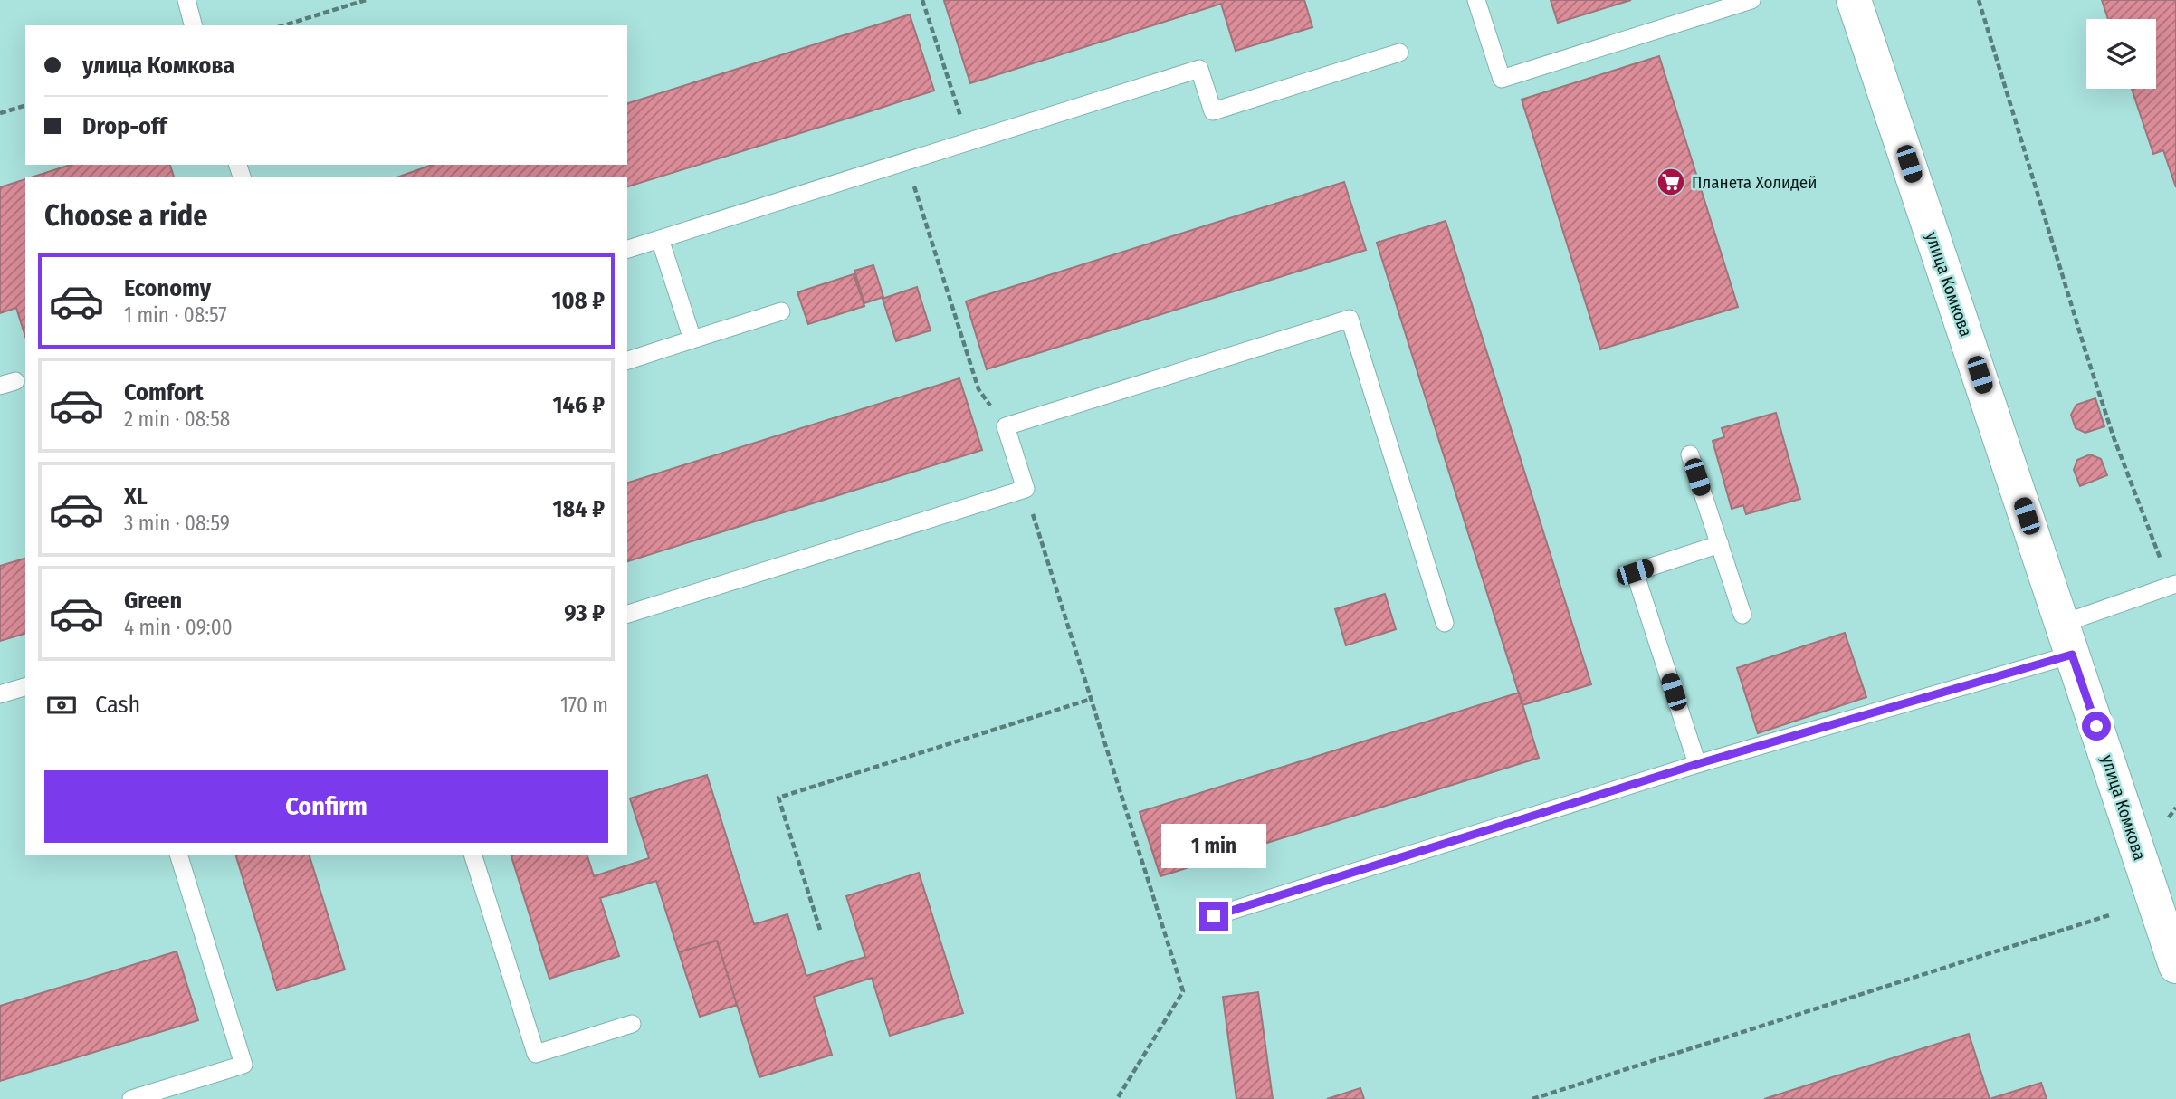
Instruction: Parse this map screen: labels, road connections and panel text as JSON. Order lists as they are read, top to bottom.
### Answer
{
  "streets": {
    "street": ["улица Комкова"]
  },
  "places": {
    "supermarket": ["Планета Холидей"]
  },
  "page": {
    "banner": ["улица Комкова", "Drop-off"],
    "heading": "Choose a ride",
    "list": [
      {
        "name": "Economy",
        "note": "1 min · 08:57",
        "value": "108 ₽"
      },
      {
        "name": "Comfort",
        "note": "2 min · 08:58",
        "value": "146 ₽"
      },
      {
        "name": "XL",
        "note": "3 min · 08:59",
        "value": "184 ₽"
      },
      {
        "name": "Green",
        "note": "4 min · 09:00",
        "value": "93 ₽"
      }
    ],
    "pay": ["Cash", "170 m"],
    "buttons": "Confirm",
    "bubble": "1 min"
  }
}
